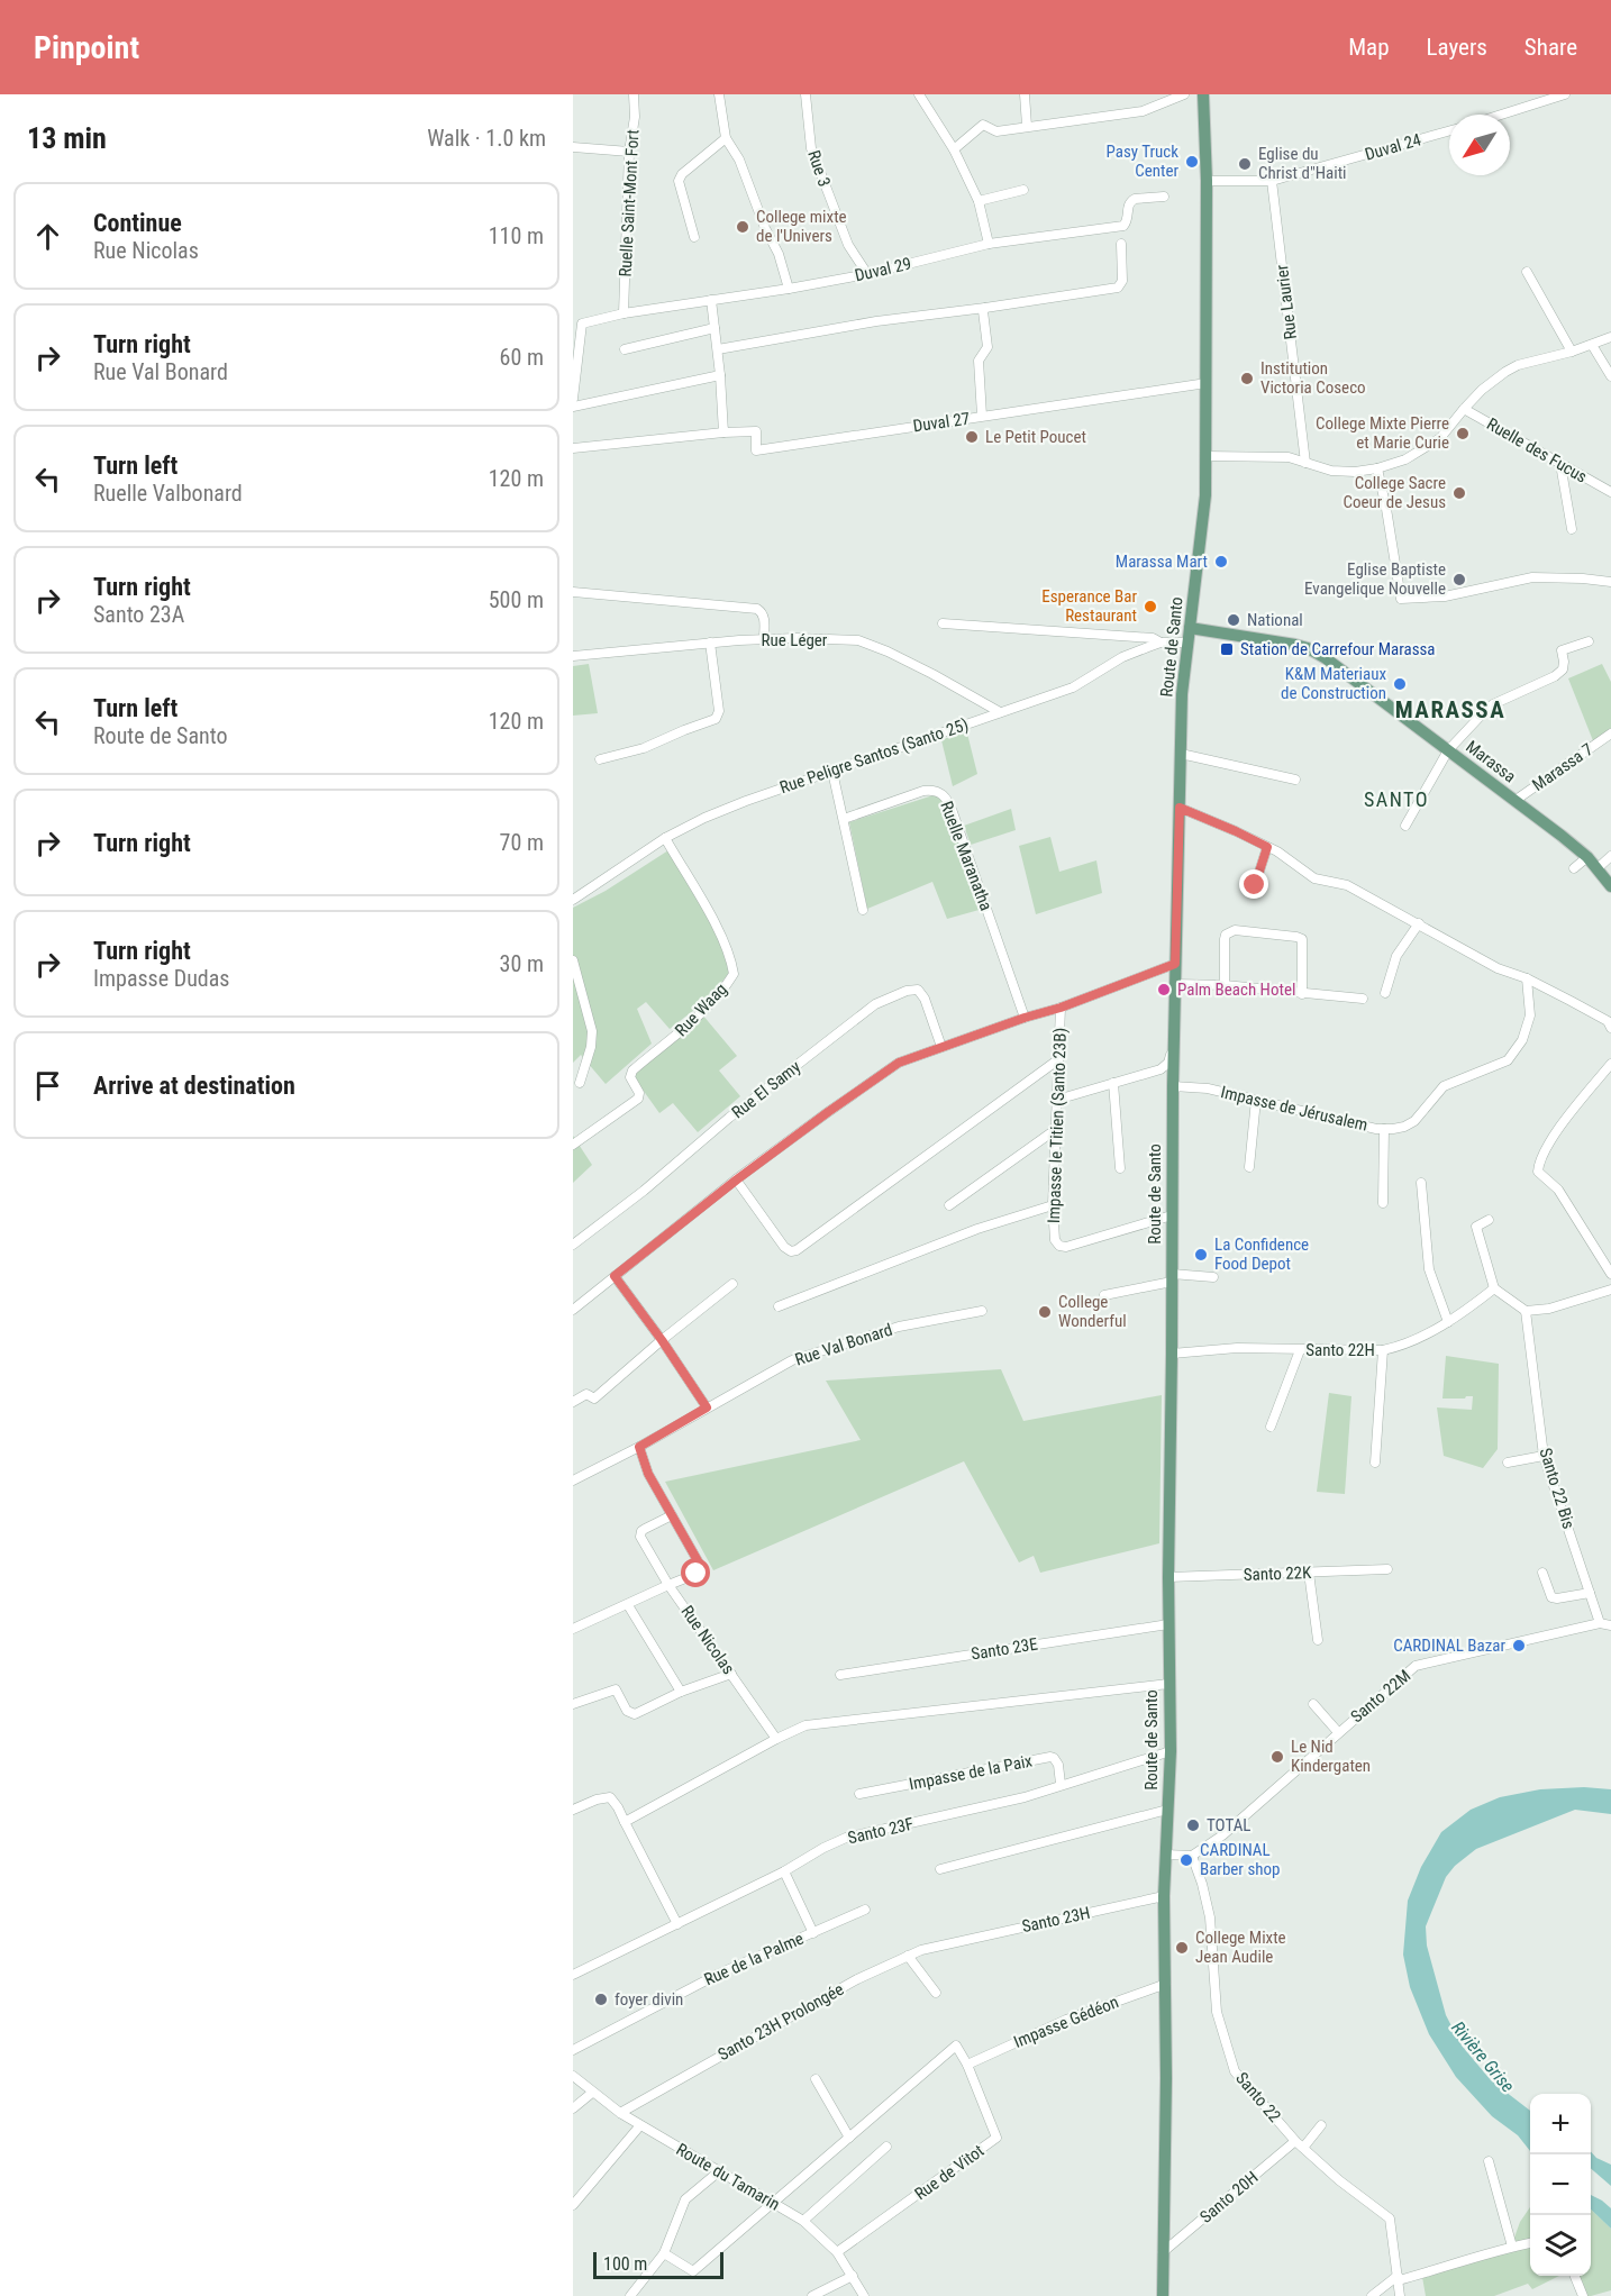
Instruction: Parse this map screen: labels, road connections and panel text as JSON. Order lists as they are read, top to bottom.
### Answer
{
  "streets": {
    "main road": ["Route de Santo", "Marassa"],
    "street": [
      "Duval 24",
      "Rue 3",
      "Ruelle Saint-Mont Fort",
      "Duval 29",
      "Rue Laurier",
      "Duval 27",
      "Ruelle des Fucus",
      "Rue Léger",
      "Rue Peligre Santos (Santo 25)",
      "Marassa 7",
      "Ruelle Maranatha",
      "Rue Waag",
      "Rue El Samy",
      "Impasse de Jérusalem",
      "Impasse le Titien (Santo 23B)",
      "Rue Val Bonard",
      "Santo 22H",
      "Santo 22 Bis",
      "Santo 22K",
      "Rue Nicolas",
      "Santo 23E",
      "Santo 22M",
      "Impasse de la Paix",
      "Santo 23F",
      "Santo 23H",
      "Rue de la Palme",
      "Santo 23H Prolongée",
      "Impasse Gédéon",
      "Santo 22",
      "Rue de Vitot",
      "Route du Tamarin",
      "Santo 20H"
    ]
  },
  "crossings": [
    ["Duval 24", "Rue Laurier"],
    ["Duval 24", "Route de Santo"],
    ["Rue 3", "Duval 29"],
    ["Ruelle Saint-Mont Fort", "Duval 29"],
    ["Duval 27", "Route de Santo"],
    ["Rue Léger", "Rue Peligre Santos (Santo 25)"],
    ["Route de Santo", "Rue Peligre Santos (Santo 25)"],
    ["Route de Santo", "Marassa"],
    ["Route de Santo", "Impasse de Jérusalem"],
    ["Route de Santo", "Impasse le Titien (Santo 23B)"],
    ["Route de Santo", "Santo 22H"],
    ["Route de Santo", "Santo 22K"],
    ["Route de Santo", "Santo 23E"],
    ["Route de Santo", "Santo 23F"],
    ["Route de Santo", "Santo 23H"],
    ["Route de Santo", "Impasse Gédéon"],
    ["Route de Santo", "Santo 20H"],
    ["Rue Peligre Santos (Santo 25)", "Rue Waag"],
    ["Marassa", "Marassa 7"],
    ["Rue Val Bonard", "Rue Nicolas"],
    ["Santo 22 Bis", "Santo 22M"],
    ["Santo 22M", "Santo 22"],
    ["Impasse de la Paix", "Santo 23F"],
    ["Santo 23H", "Santo 23H Prolongée"],
    ["Santo 23H Prolongée", "Route du Tamarin"],
    ["Impasse Gédéon", "Rue de Vitot"],
    ["Santo 22", "Santo 20H"],
    ["Rue de Vitot", "Route du Tamarin"]
  ],
  "districts": ["MARASSA", "SANTO"],
  "water": ["Rivière Grise"],
  "places": {
    "other": [
      "Pasy Truck Center",
      "Eglise du Christ d\"Haiti",
      "College mixte de l'Univers",
      "Institution Victoria Coseco",
      "College Mixte Pierre et Marie Curie",
      "Le Petit Poucet",
      "College Sacre Coeur de Jesus",
      "Marassa Mart",
      "Eglise Baptiste Evangelique Nouvelle",
      "Esperance Bar Restaurant",
      "National",
      "K&M Materiaux de Construction",
      "Palm Beach Hotel",
      "La Confidence Food Depot",
      "College Wonderful",
      "CARDINAL Bazar",
      "Le Nid Kindergaten",
      "TOTAL",
      "CARDINAL Barber shop",
      "College Mixte Jean Audile",
      "foyer divin"
    ],
    "transit": ["Station de Carrefour Marassa"]
  },
  "scale_bar": "100 m",
  "north": "bottom left",
  "page": {
    "header": "Pinpoint",
    "nav": ["Map", "Layers", "Share"],
    "heading": ["13 min", "Walk · 1.0 km"],
    "list": [
      ["Continue", "Rue Nicolas", "110 m"],
      ["Turn right", "Rue Val Bonard", "60 m"],
      ["Turn left", "Ruelle Valbonard", "120 m"],
      ["Turn right", "Santo 23A", "500 m"],
      ["Turn left", "Route de Santo", "120 m"],
      ["Turn right", "70 m"],
      ["Turn right", "Impasse Dudas", "30 m"],
      "Arrive at destination"
    ],
    "map_buttons": ["+", "−"],
    "scale": "100 m"
  }
}
